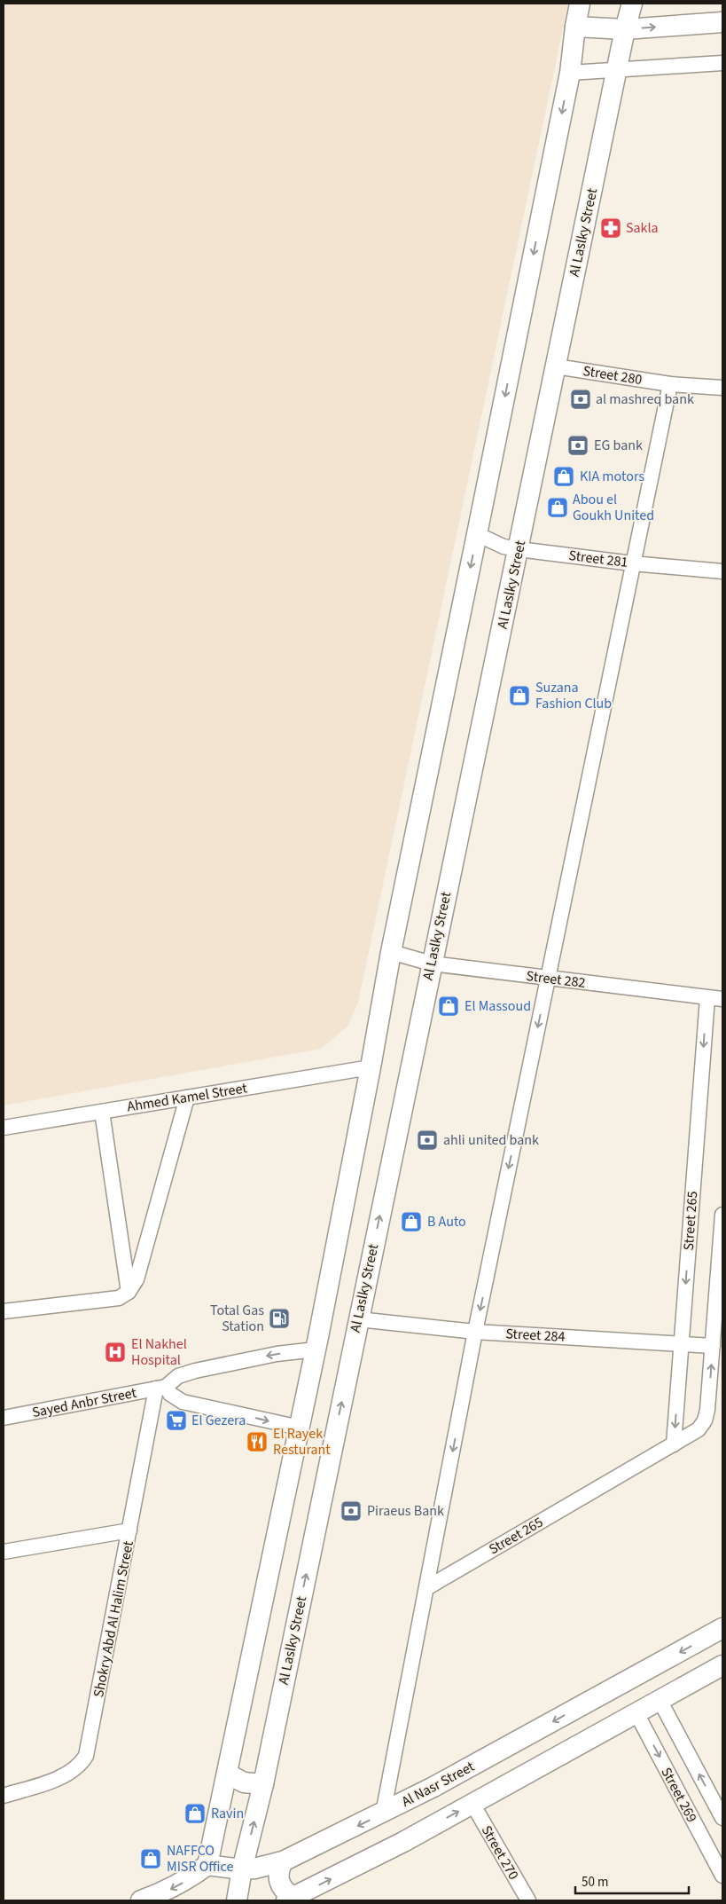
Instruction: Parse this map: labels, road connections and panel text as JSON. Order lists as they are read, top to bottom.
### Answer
{
  "streets": {
    "main road": ["Al Laslky Street", "Al Nasr Street"],
    "street": [
      "Street 280",
      "Street 281",
      "Street 282",
      "Ahmed Kamel Street",
      "Street 265",
      "Street 284",
      "Sayed Anbr Street",
      "Shokry Abd Al Halim Street",
      "Street 269",
      "Street 270"
    ]
  },
  "crossings": [
    ["Al Laslky Street", "Street 280"],
    ["Al Laslky Street", "Street 281"],
    ["Al Laslky Street", "Street 282"],
    ["Al Laslky Street", "Street 284"],
    ["Al Laslky Street", "Al Nasr Street"],
    ["Street 282", "Street 265"],
    ["Street 265", "Street 284"],
    ["Sayed Anbr Street", "Shokry Abd Al Halim Street"]
  ],
  "one_way": ["Sayed Anbr Street"],
  "places": {
    "pharmacy": ["Sakla"],
    "bank": [
      "al mashreq bank",
      "EG bank",
      "ahli united bank",
      "Piraeus Bank"
    ],
    "shop": [
      "KIA motors",
      "Abou el Goukh United",
      "Suzana Fashion Club",
      "El Massoud",
      "B Auto",
      "Ravin",
      "NAFFCO MISR Office"
    ],
    "fuel station": ["Total Gas Station"],
    "hospital": ["El Nakhel Hospital"],
    "supermarket": ["El Gezera"],
    "restaurant": ["El Rayek Resturant"]
  },
  "scale_bar": "50 m"
}
